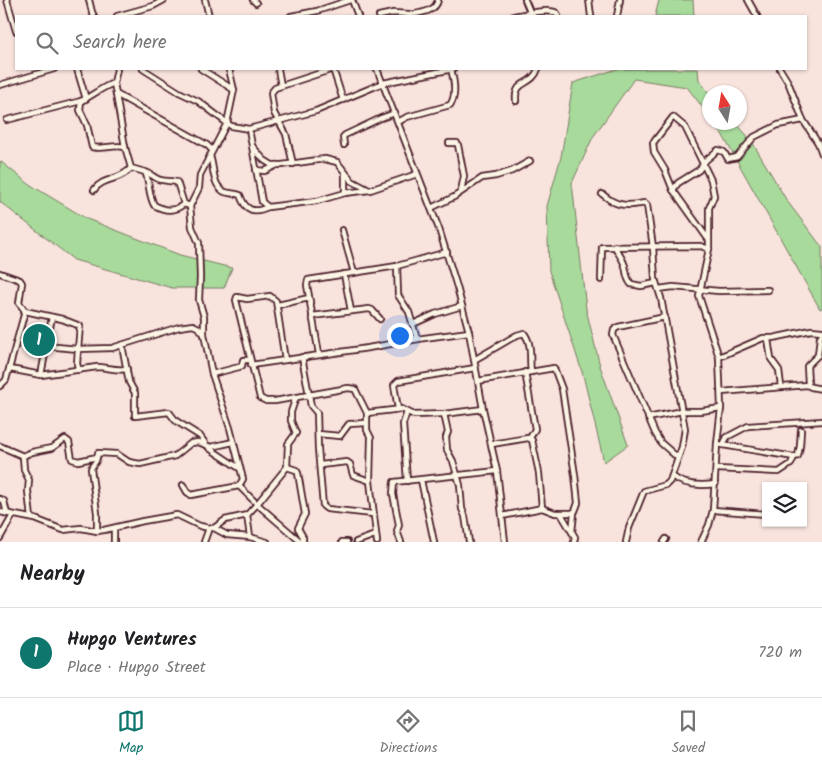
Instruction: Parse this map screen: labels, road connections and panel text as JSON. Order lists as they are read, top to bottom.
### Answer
{
  "north": "top",
  "page": {
    "search": "Search here",
    "pins": "1",
    "heading": "Nearby",
    "list": [
      {
        "mark": "1",
        "name": "Hupgo Ventures",
        "note": "Place · Hupgo Street",
        "value": "720 m"
      }
    ],
    "nav": ["Map", "Directions", "Saved"]
  }
}
